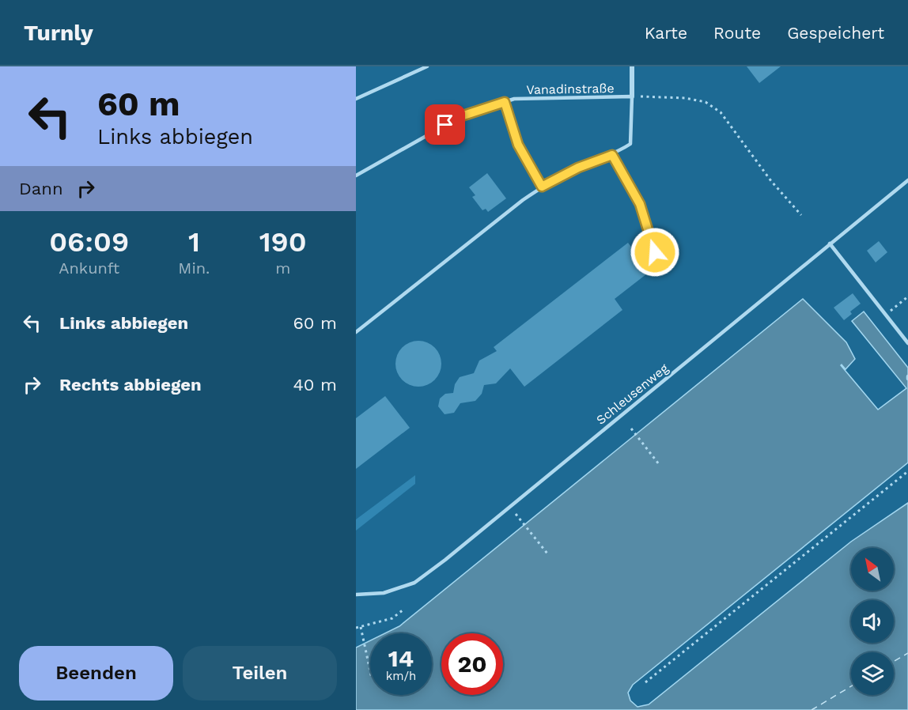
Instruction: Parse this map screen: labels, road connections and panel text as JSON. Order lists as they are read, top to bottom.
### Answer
{
  "streets": {
    "lane": ["Vanadinstraße", "Schleusenweg"]
  },
  "north": "top left",
  "page": {
    "header": "Turnly",
    "nav": ["Karte", "Route", "Gespeichert"],
    "turn": ["60 m", "Links abbiegen"],
    "then": "Dann",
    "eta": [
      "06:09",
      "Ankunft",
      "1",
      "Min.",
      "190",
      "m"
    ],
    "list": [
      {
        "name": "Links abbiegen",
        "value": "60 m"
      },
      {
        "name": "Rechts abbiegen",
        "value": "40 m"
      }
    ],
    "speed": "14 km/h",
    "limit": "20",
    "buttons": ["Beenden", "Teilen"]
  }
}
